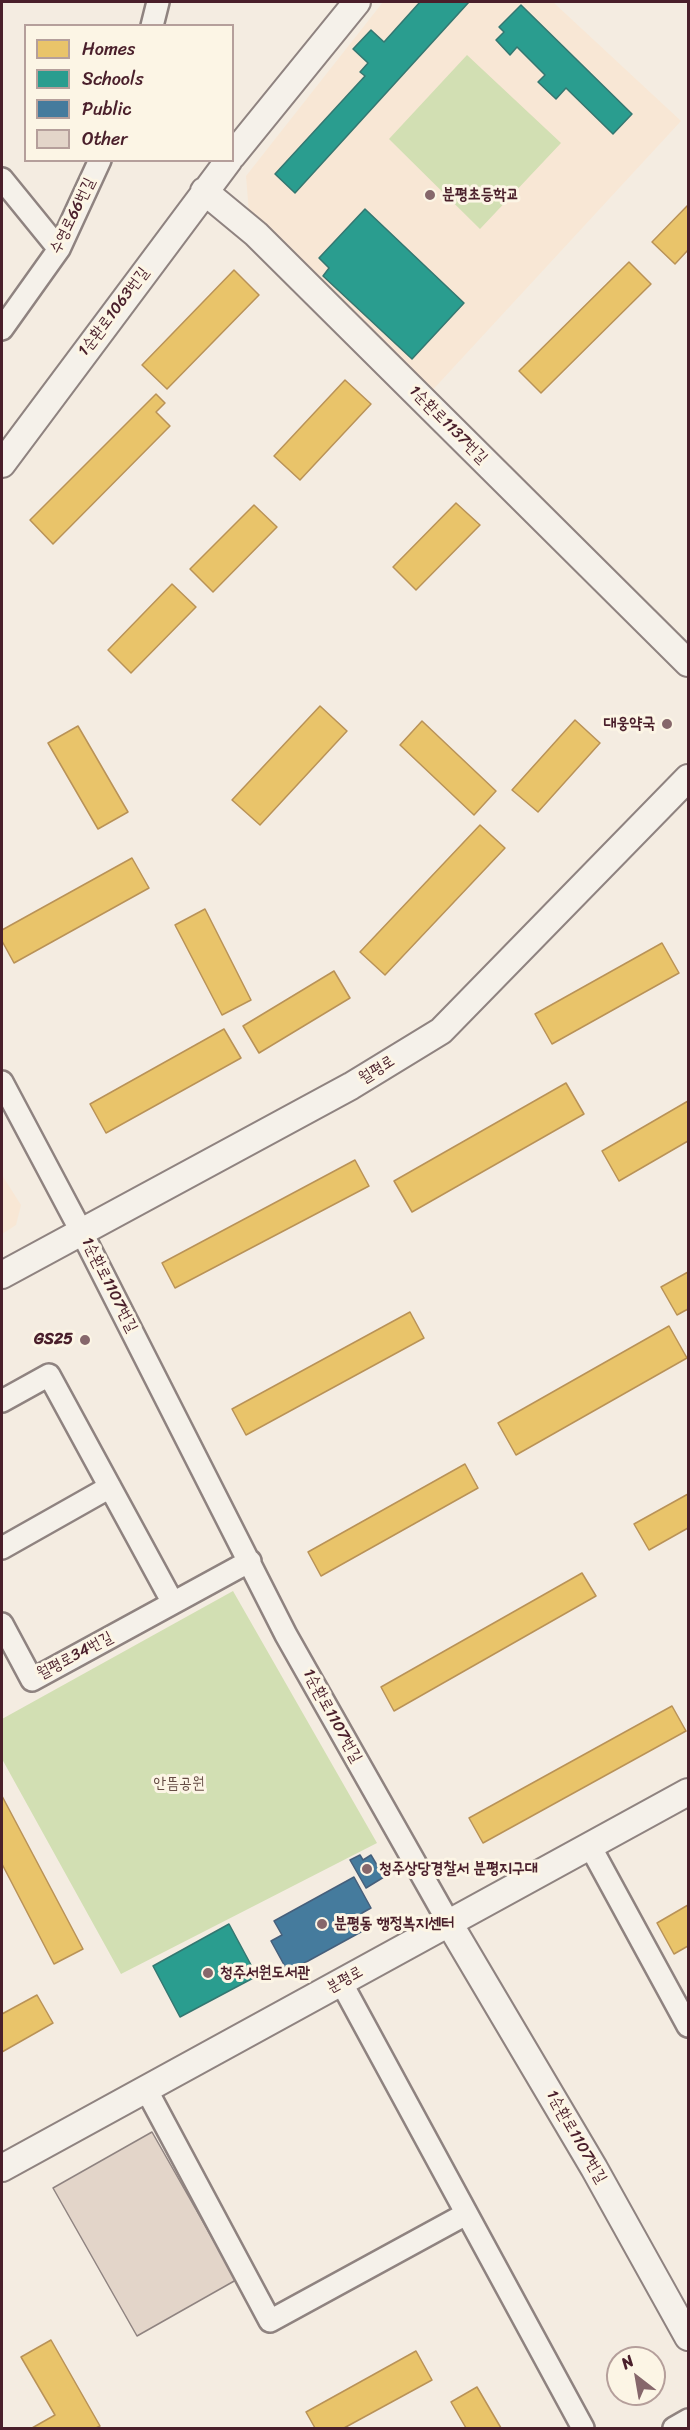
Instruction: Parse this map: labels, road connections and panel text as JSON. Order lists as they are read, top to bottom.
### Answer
{
  "streets": {
    "street": [
      "수영로66번길",
      "1순환로1063번길",
      "1순환로1137번길",
      "월평로",
      "1순환로1107번길",
      "월평로34번길",
      "분평로"
    ]
  },
  "crossings": [
    ["1순환로1063번길", "1순환로1137번길"],
    ["월평로", "1순환로1107번길"],
    ["1순환로1107번길", "월평로34번길"],
    ["1순환로1107번길", "분평로"]
  ],
  "parks": ["안뜸공원"],
  "places": [
    "분평초등학교",
    "대웅약국",
    "GS25",
    "청주상당경찰서 분평지구대",
    "분평동 행정복지센터",
    "청주서원도서관"
  ],
  "legend": [
    "Homes",
    "Schools",
    "Public",
    "Other"
  ],
  "north": "top left"
}
